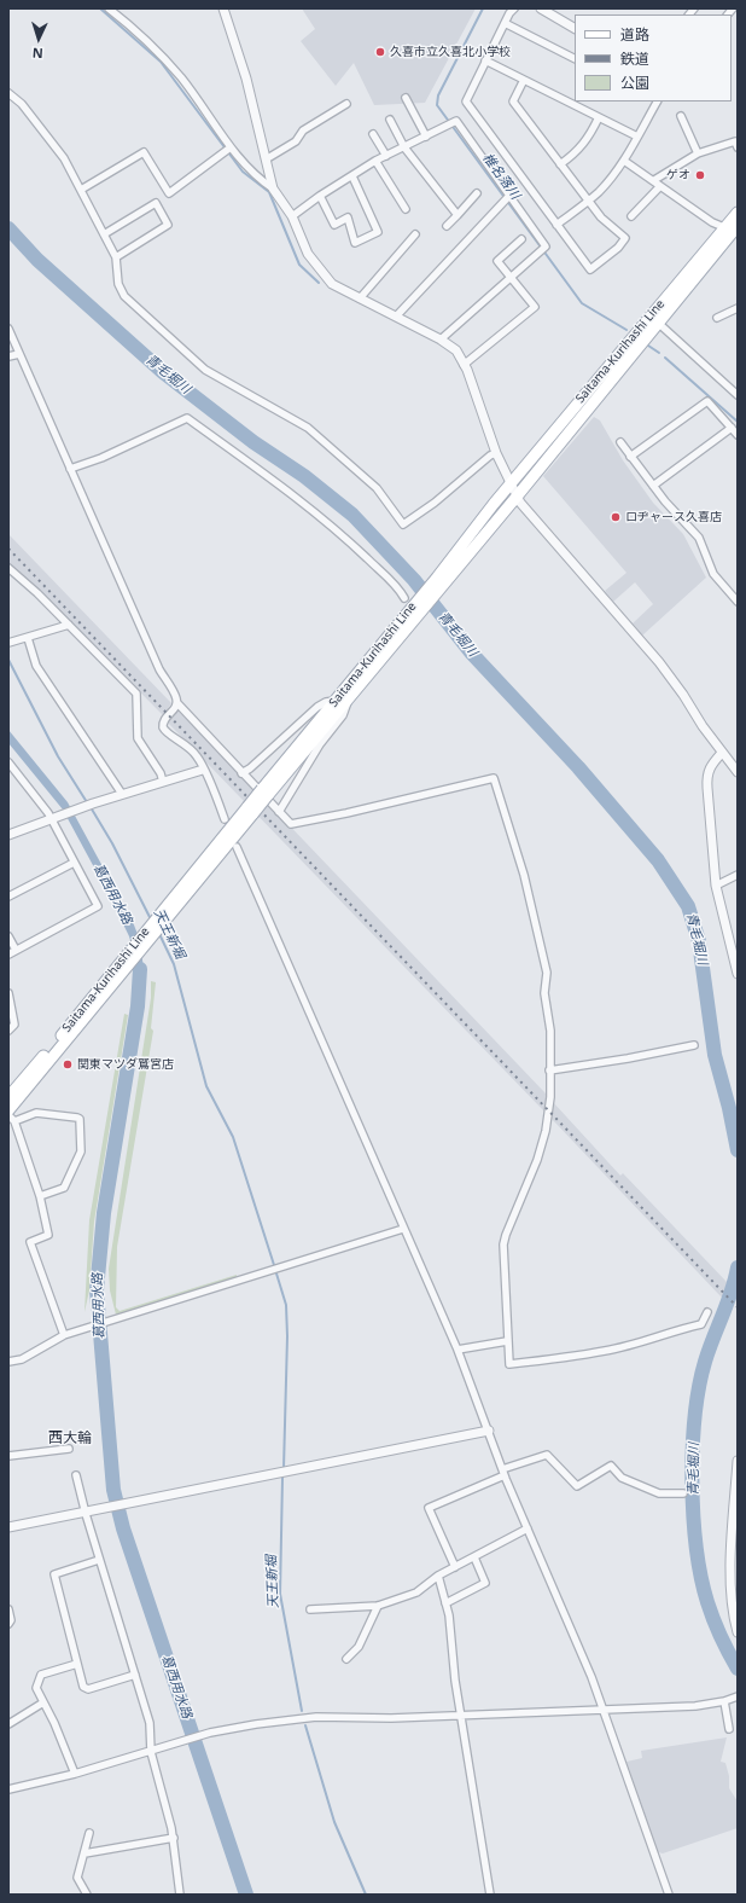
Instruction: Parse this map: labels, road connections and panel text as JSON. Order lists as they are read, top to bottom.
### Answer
{
  "streets": {
    "main road": ["Saitama-Kurihashi Line"]
  },
  "districts": ["西大輪"],
  "water": [
    "椎名落川",
    "青毛堀川",
    "葛西用水路",
    "天王新堀"
  ],
  "places": [
    "久喜市立久喜北小学校",
    "ゲオ",
    "ロヂャース久喜店",
    "関東マツダ鷲宮店"
  ],
  "legend": ["道路", "鉄道", "公園"],
  "north": "bottom"
}
